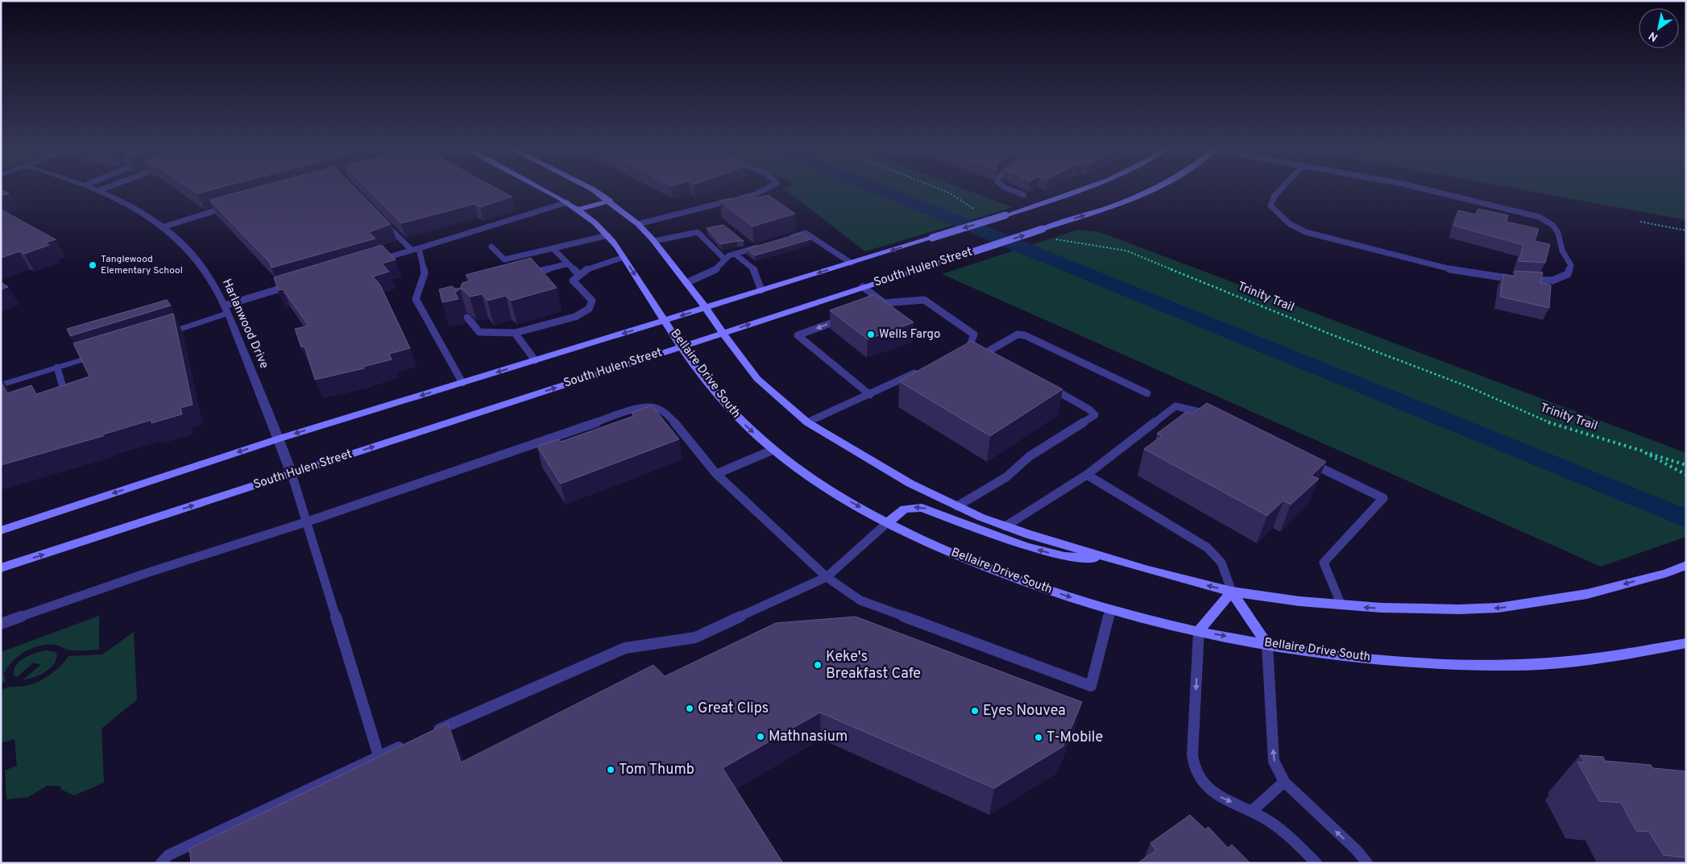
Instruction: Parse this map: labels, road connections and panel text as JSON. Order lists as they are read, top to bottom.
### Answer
{
  "streets": {
    "main road": ["South Hulen Street", "Bellaire Drive South"],
    "street": ["Harlanwood Drive"],
    "path": ["Trinity Trail"]
  },
  "crossings": [
    ["South Hulen Street", "Harlanwood Drive"],
    ["South Hulen Street", "Bellaire Drive South"]
  ],
  "places": [
    "Tanglewood Elementary School",
    "Wells Fargo",
    "Keke's Breakfast Cafe",
    "Great Clips",
    "Eyes Nouvea",
    "Mathnasium",
    "T-Mobile",
    "Tom Thumb"
  ],
  "north": "bottom left"
}
